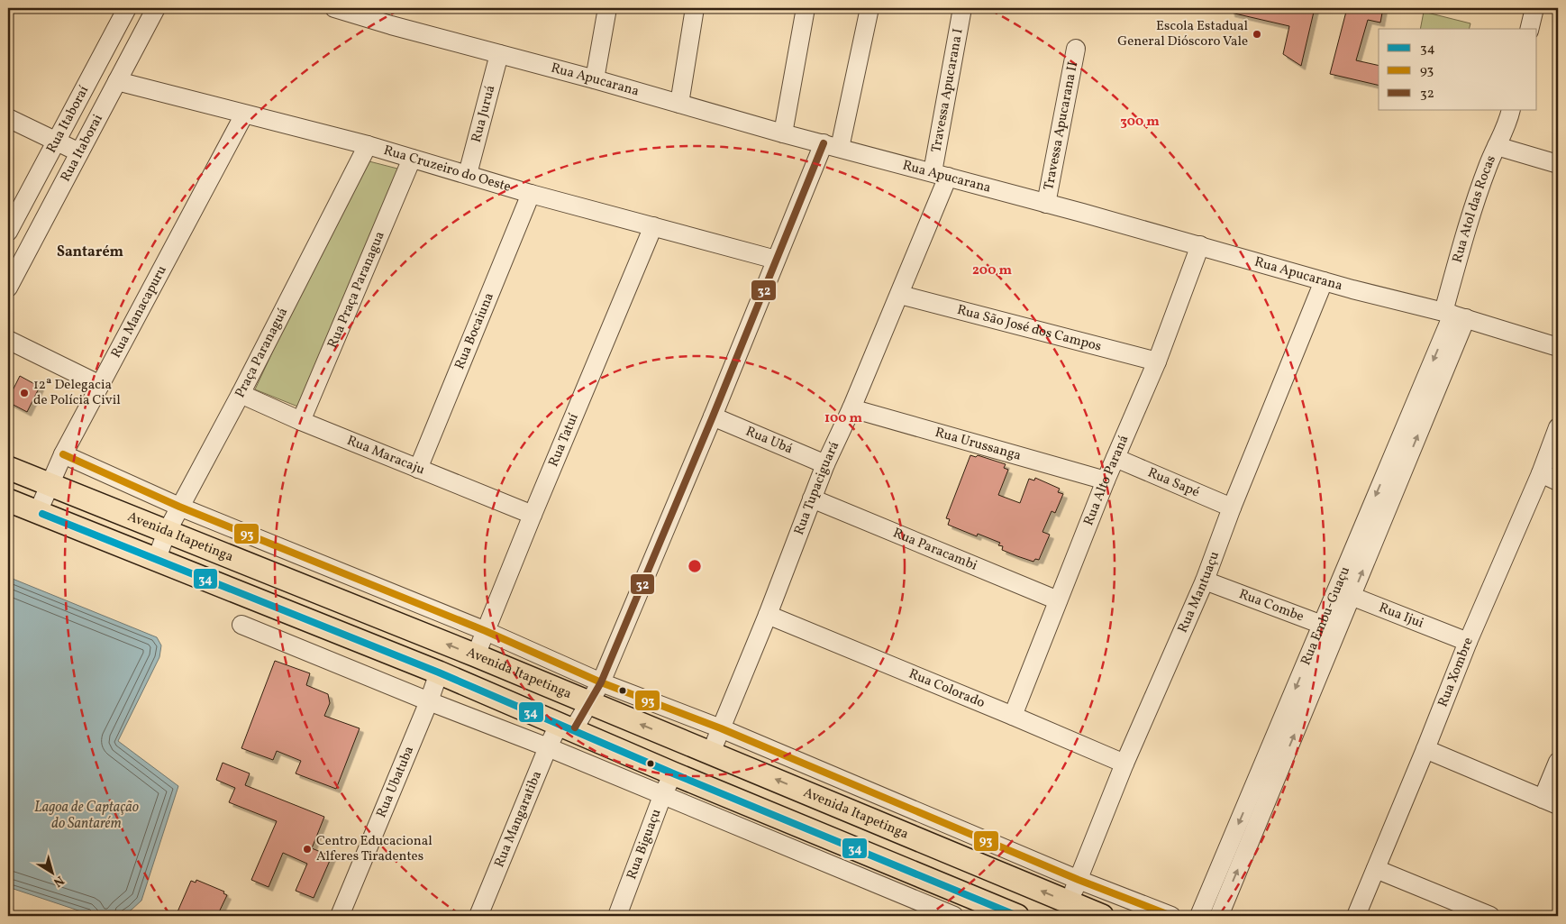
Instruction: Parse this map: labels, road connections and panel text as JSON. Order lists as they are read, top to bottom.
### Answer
{
  "streets": {
    "main road": ["Avenida Itapetinga"],
    "street": [
      "Rua Apucarana",
      "Travessa Apucarana I",
      "Rua Juruá",
      "Rua Itaboraí",
      "Travessa Apucarana II",
      "Rua Itaborai",
      "Rua Cruzeiro do Oeste",
      "Rua Atol das Rocas",
      "Rua Praça Paranagua",
      "Rua Manacapuru",
      "Rua São José dos Campos",
      "Rua Bocaiuna",
      "Praça Paranaguá",
      "Rua Tatuí",
      "Rua Ubá",
      "Rua Urussanga",
      "Rua Maracaju",
      "Rua Alto Paraná",
      "Rua Sapé",
      "Rua Tupaciguará",
      "Rua Paracambi",
      "Rua Mantuaçu",
      "Rua Combe",
      "Rua Embu-Guaçu",
      "Rua Ijui",
      "Rua Xombre",
      "Rua Colorado",
      "Rua Ubatuba",
      "Rua Mangaratiba",
      "Rua Biguaçu"
    ]
  },
  "crossings": [
    ["Rua Apucarana", "Travessa Apucarana I"],
    ["Rua Apucarana", "Rua Juruá"],
    ["Rua Apucarana", "Travessa Apucarana II"],
    ["Rua Apucarana", "Rua Atol das Rocas"],
    ["Rua Apucarana", "Rua Alto Paraná"],
    ["Rua Apucarana", "Rua Tupaciguará"],
    ["Rua Apucarana", "Rua Mantuaçu"],
    ["Rua Apucarana", "Rua Embu-Guaçu"],
    ["Rua Apucarana", "Rua Mangaratiba"],
    ["Travessa Apucarana I", "Rua Tupaciguará"],
    ["Rua Juruá", "Rua Cruzeiro do Oeste"],
    ["Rua Itaborai", "Rua Cruzeiro do Oeste"],
    ["Rua Cruzeiro do Oeste", "Rua Praça Paranagua"],
    ["Rua Cruzeiro do Oeste", "Rua Manacapuru"],
    ["Rua Cruzeiro do Oeste", "Rua Bocaiuna"],
    ["Rua Cruzeiro do Oeste", "Praça Paranaguá"],
    ["Rua Cruzeiro do Oeste", "Rua Tatuí"],
    ["Rua Cruzeiro do Oeste", "Rua Mangaratiba"],
    ["Rua Atol das Rocas", "Rua Embu-Guaçu"],
    ["Rua Praça Paranagua", "Rua Maracaju"],
    ["Rua Manacapuru", "Avenida Itapetinga"],
    ["Rua São José dos Campos", "Rua Alto Paraná"],
    ["Rua São José dos Campos", "Rua Tupaciguará"],
    ["Rua Bocaiuna", "Rua Maracaju"],
    ["Praça Paranaguá", "Rua Maracaju"],
    ["Praça Paranaguá", "Avenida Itapetinga"],
    ["Rua Tatuí", "Rua Maracaju"],
    ["Rua Tatuí", "Avenida Itapetinga"],
    ["Rua Ubá", "Rua Tupaciguará"],
    ["Rua Ubá", "Rua Mangaratiba"],
    ["Rua Urussanga", "Rua Alto Paraná"],
    ["Rua Urussanga", "Rua Tupaciguará"],
    ["Rua Alto Paraná", "Rua Sapé"],
    ["Rua Alto Paraná", "Rua Paracambi"],
    ["Rua Alto Paraná", "Rua Colorado"],
    ["Rua Sapé", "Rua Mantuaçu"],
    ["Rua Tupaciguará", "Avenida Itapetinga"],
    ["Rua Tupaciguará", "Rua Paracambi"],
    ["Rua Tupaciguará", "Rua Colorado"],
    ["Avenida Itapetinga", "Rua Mantuaçu"],
    ["Avenida Itapetinga", "Rua Mangaratiba"],
    ["Rua Mantuaçu", "Rua Combe"],
    ["Rua Mantuaçu", "Rua Colorado"],
    ["Rua Combe", "Rua Embu-Guaçu"],
    ["Rua Embu-Guaçu", "Rua Ijui"],
    ["Rua Ijui", "Rua Xombre"]
  ],
  "districts": ["Santarém"],
  "water": ["Lagoa de Captação do Santarém"],
  "places": ["Escola Estadual General Dióscoro Vale", "12ª Delegacia de Polícia Civil", "Centro Educacional Alferes Tiradentes"],
  "lines": ["transit line 32", "transit line 93", "transit line 34"],
  "legend": ["34", "93", "32"],
  "north": "bottom right",
  "rings": ["300 m", "200 m", "100 m"]
}
